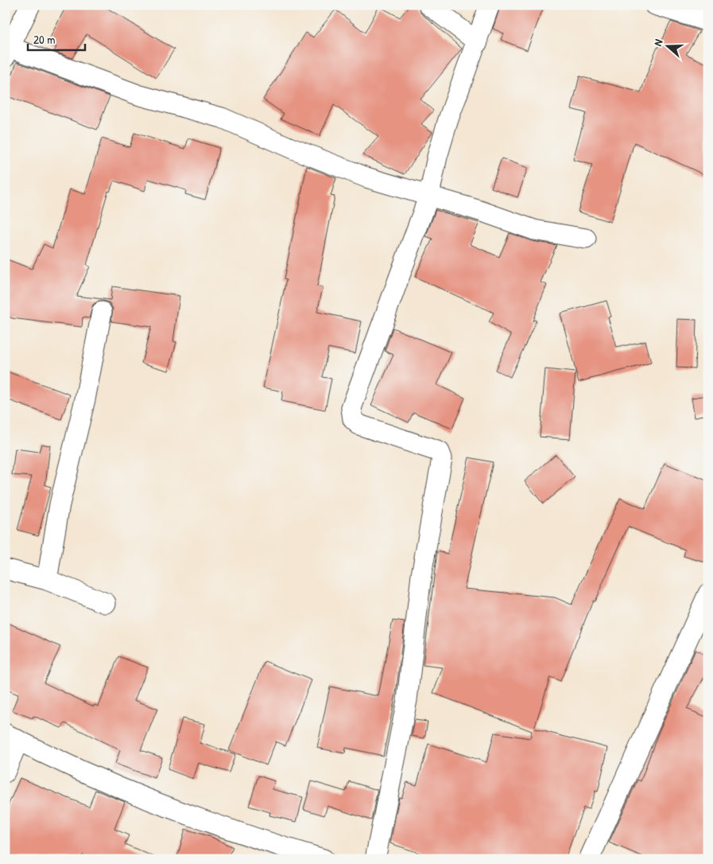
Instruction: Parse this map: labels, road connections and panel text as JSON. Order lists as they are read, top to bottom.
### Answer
{
  "scale_bar": "20 m",
  "north": "left"
}
